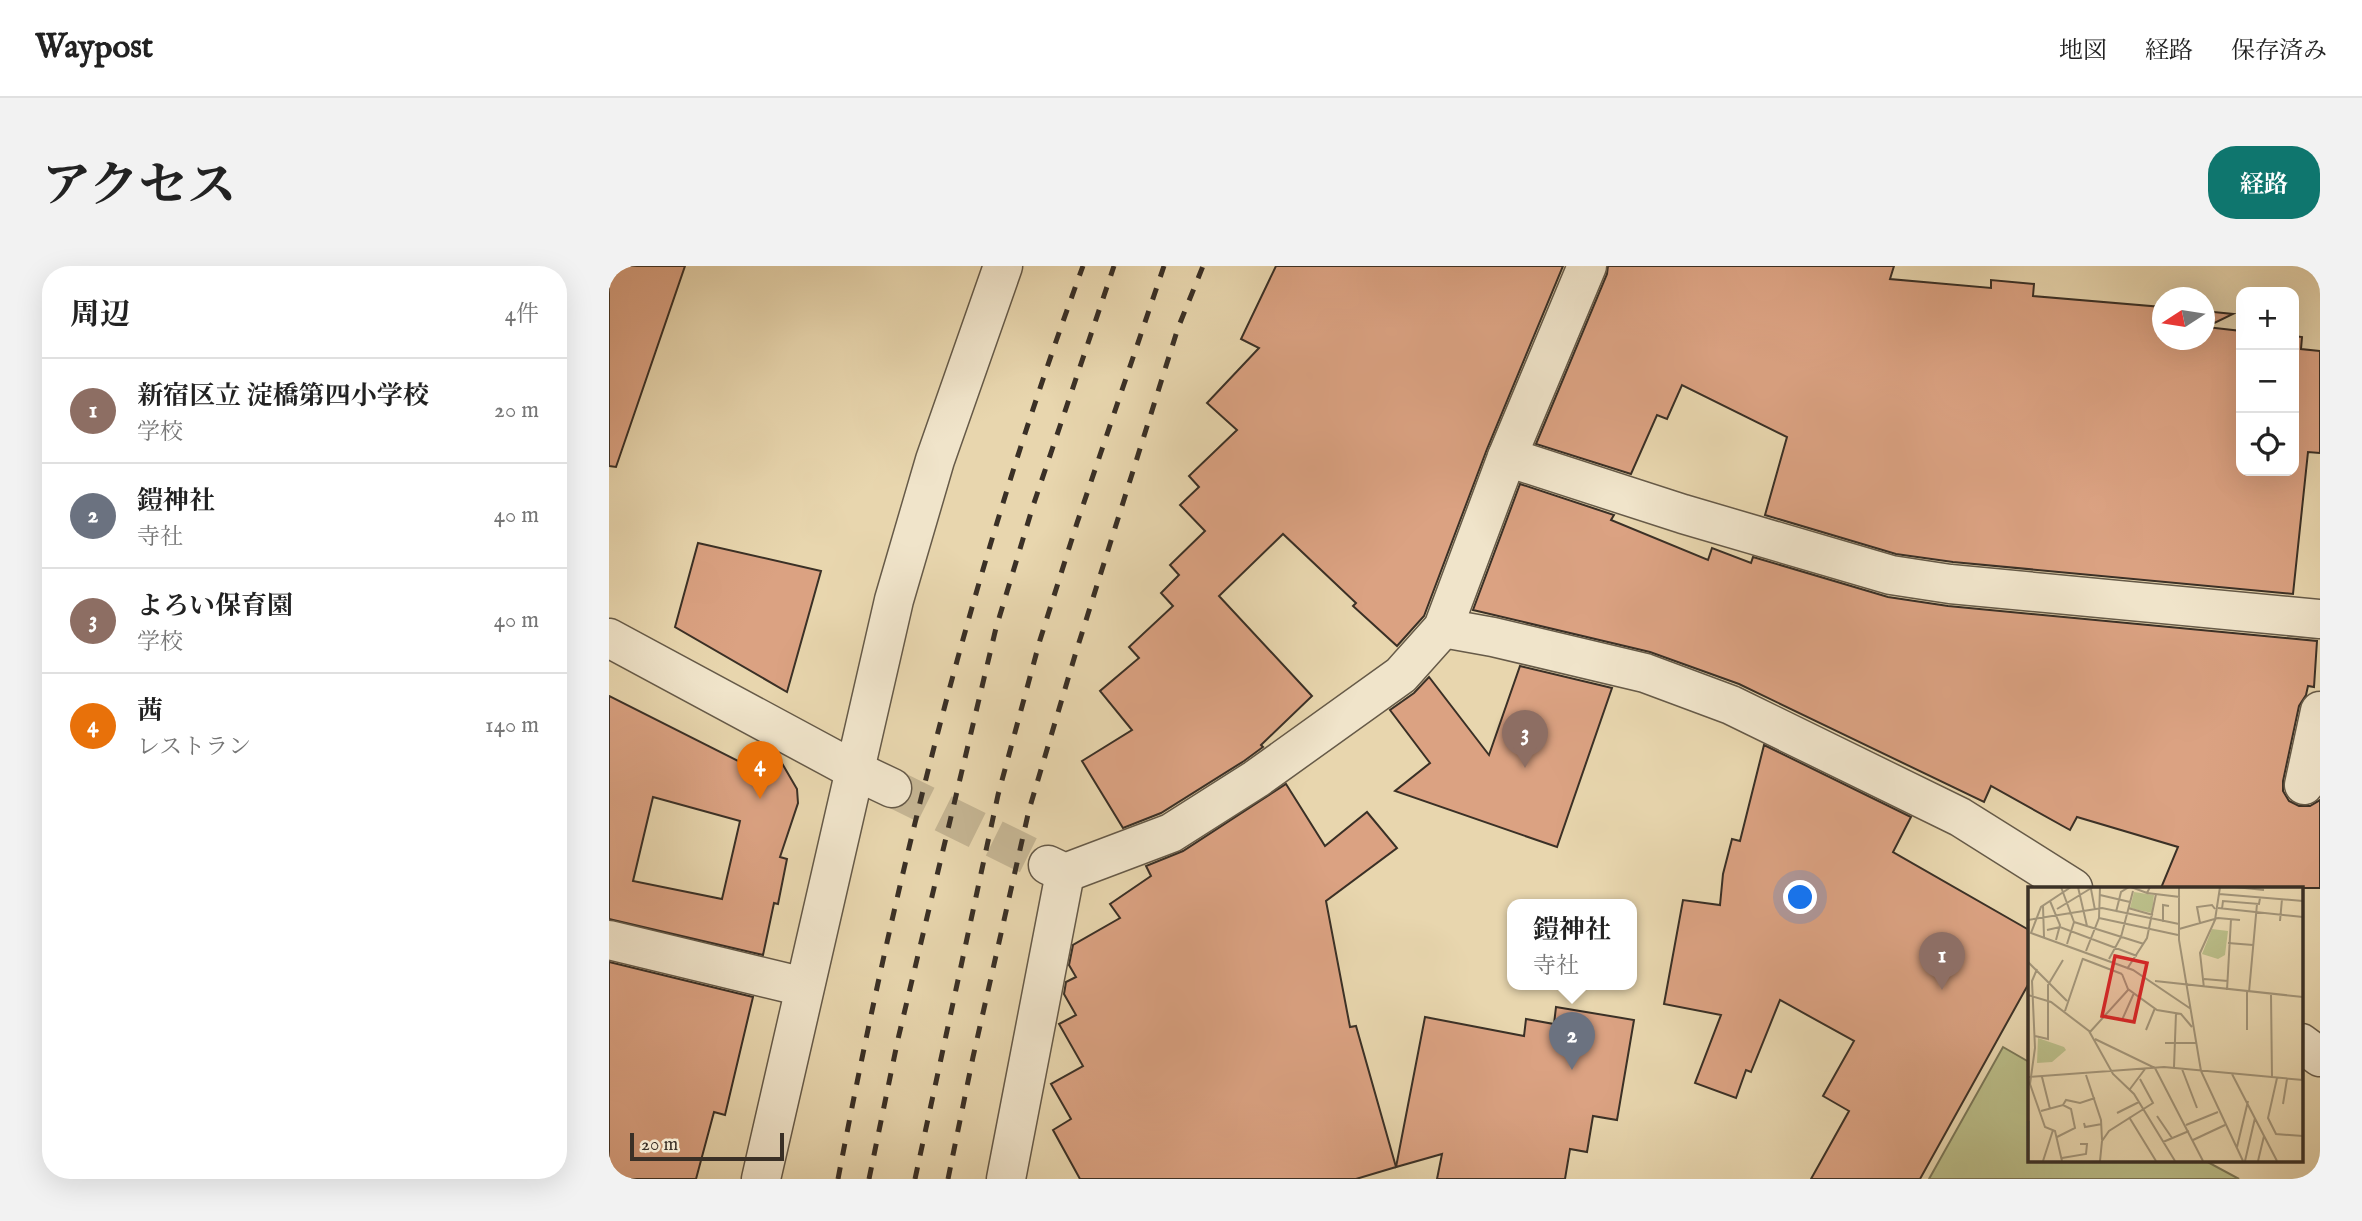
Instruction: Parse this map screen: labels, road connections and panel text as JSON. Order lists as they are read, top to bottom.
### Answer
{
  "scale_bar": "20 m",
  "north": "left",
  "page": {
    "header": "Waypost",
    "nav": ["地図", "経路", "保存済み"],
    "title": "アクセス",
    "buttons": "経路",
    "heading": ["周辺", "4件"],
    "map_buttons": ["+", "−"],
    "list": [
      {
        "mark": "1",
        "name": "新宿区立 淀橋第四小学校",
        "note": "学校",
        "value": "20 m"
      },
      {
        "mark": "2",
        "name": "鎧神社",
        "note": "寺社",
        "value": "40 m"
      },
      {
        "mark": "3",
        "name": "よろい保育園",
        "note": "学校",
        "value": "40 m"
      },
      {
        "mark": "4",
        "name": "茜",
        "note": "レストラン",
        "value": "140 m"
      }
    ],
    "pins": [
      "3",
      "4",
      "1",
      "2"
    ],
    "popup": ["鎧神社", "寺社"],
    "scale": "20 m"
  }
}
